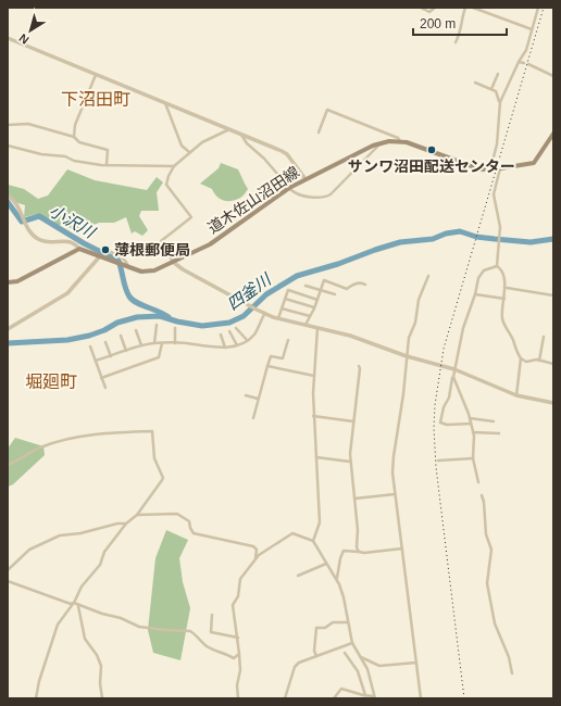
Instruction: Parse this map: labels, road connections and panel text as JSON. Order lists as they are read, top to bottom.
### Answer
{
  "streets": {
    "main road": ["道木佐山沼田線"]
  },
  "districts": ["下沼田町", "堀廻町"],
  "water": ["小沢川", "四釜川"],
  "places": ["サンワ沼田配送センター", "薄根郵便局"],
  "scale_bar": "200 m",
  "north": "bottom left"
}
